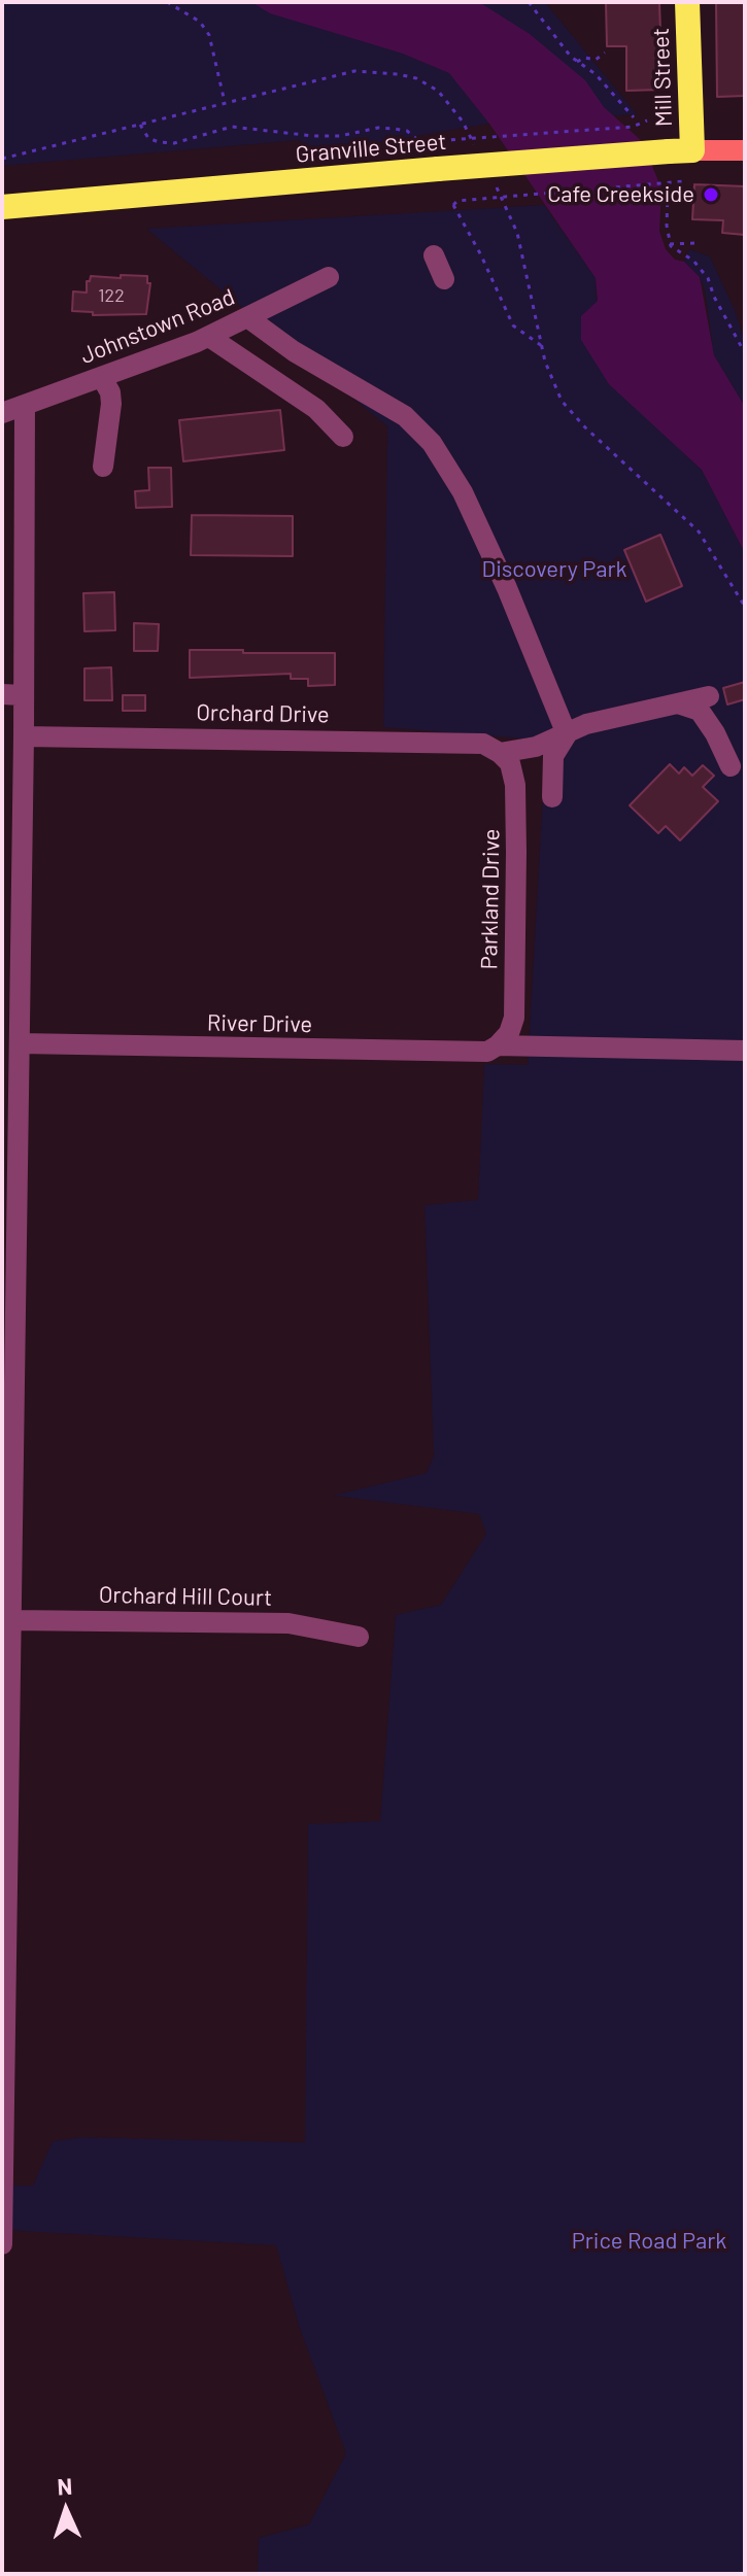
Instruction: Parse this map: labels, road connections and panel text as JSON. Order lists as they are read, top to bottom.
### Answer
{
  "streets": {
    "highway": ["Mill Street", "Granville Street"],
    "street": [
      "Johnstown Road",
      "Orchard Drive",
      "Parkland Drive",
      "River Drive",
      "Orchard Hill Court"
    ]
  },
  "crossings": [
    ["Mill Street", "Granville Street"],
    ["Orchard Drive", "Parkland Drive"],
    ["Parkland Drive", "River Drive"]
  ],
  "parks": ["Discovery Park", "Price Road Park"],
  "places": ["Cafe Creekside"],
  "house_numbers": ["122"],
  "north": "top"
}
